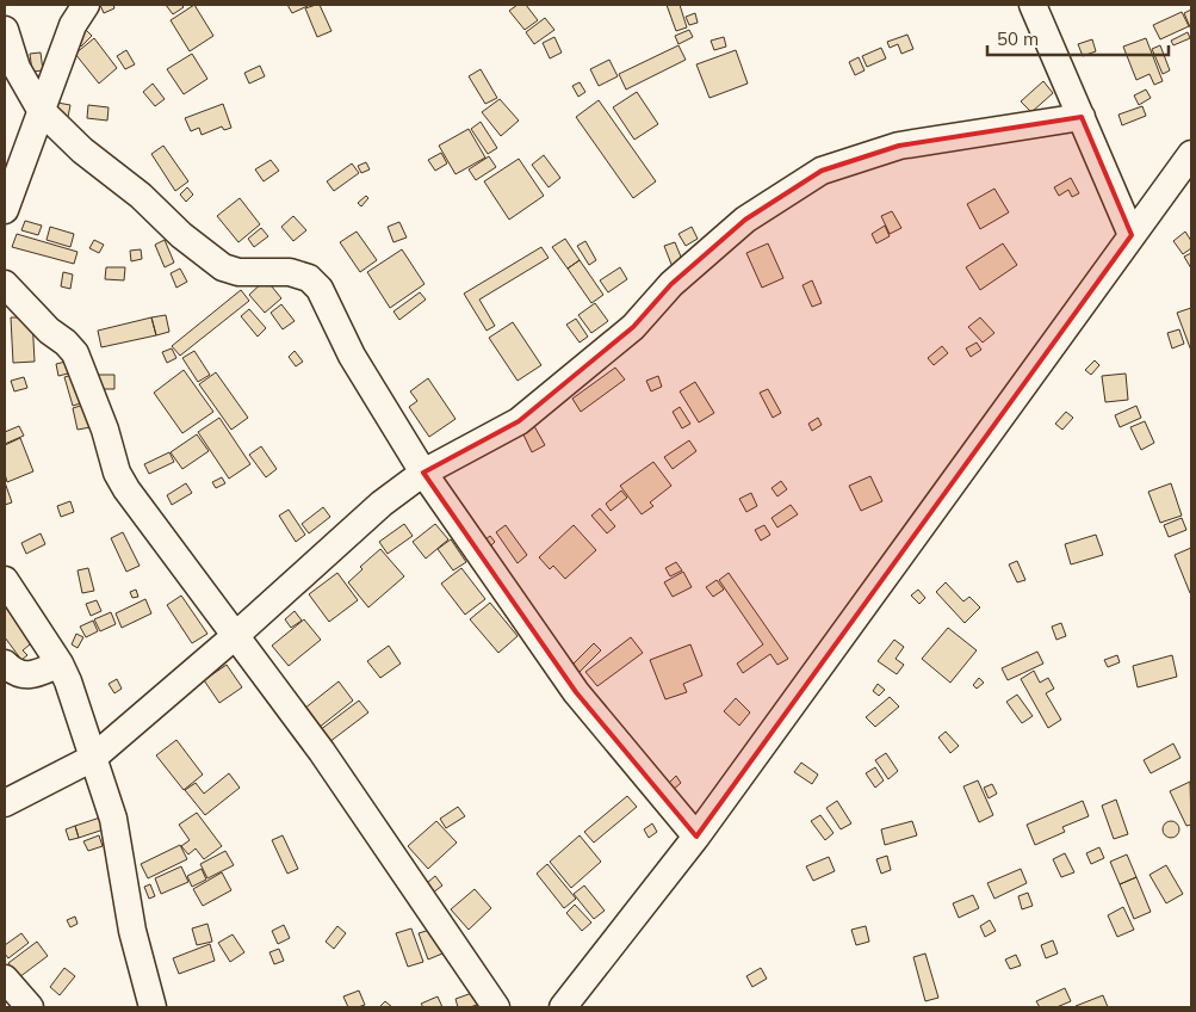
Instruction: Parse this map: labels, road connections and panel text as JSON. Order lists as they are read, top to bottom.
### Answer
{
  "scale_bar": "50 m"
}
